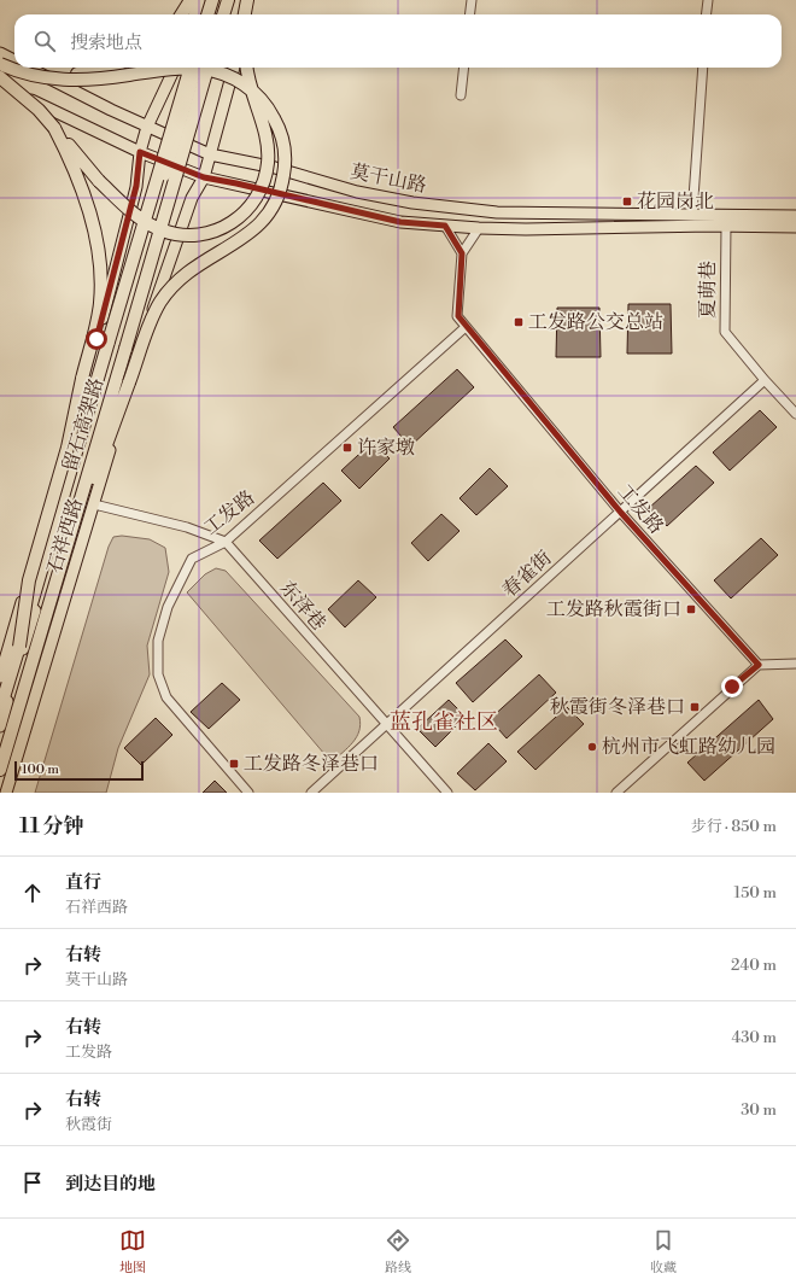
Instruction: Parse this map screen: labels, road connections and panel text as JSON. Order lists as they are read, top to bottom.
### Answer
{
  "streets": {
    "highway": ["留石高架路"],
    "main road": ["莫干山路", "石祥西路"],
    "street": [
      "夏萌巷",
      "工发路",
      "春雀街",
      "东泽巷"
    ]
  },
  "crossings": [
    ["莫干山路", "夏萌巷"],
    ["莫干山路", "石祥西路"],
    ["夏萌巷", "春雀街"],
    ["工发路", "春雀街"],
    ["工发路", "东泽巷"],
    ["石祥西路", "东泽巷"],
    ["春雀街", "东泽巷"]
  ],
  "districts": ["蓝孔雀社区"],
  "places": {
    "transit": [
      "花园岗北",
      "工发路公交总站",
      "许家墩",
      "工发路秋霞街口",
      "秋霞街冬泽巷口",
      "工发路冬泽巷口"
    ],
    "other": ["杭州市飞虹路幼儿园"]
  },
  "scale_bar": "100 m",
  "page": {
    "search": "搜索地点",
    "scale": "100 m",
    "heading": ["11 分钟", "步行 · 850 m"],
    "list": [
      ["直行", "石祥西路", "150 m"],
      ["右转", "莫干山路", "240 m"],
      ["右转", "工发路", "430 m"],
      ["右转", "秋霞街", "30 m"],
      "到达目的地"
    ],
    "nav": ["地图", "路线", "收藏"]
  }
}
